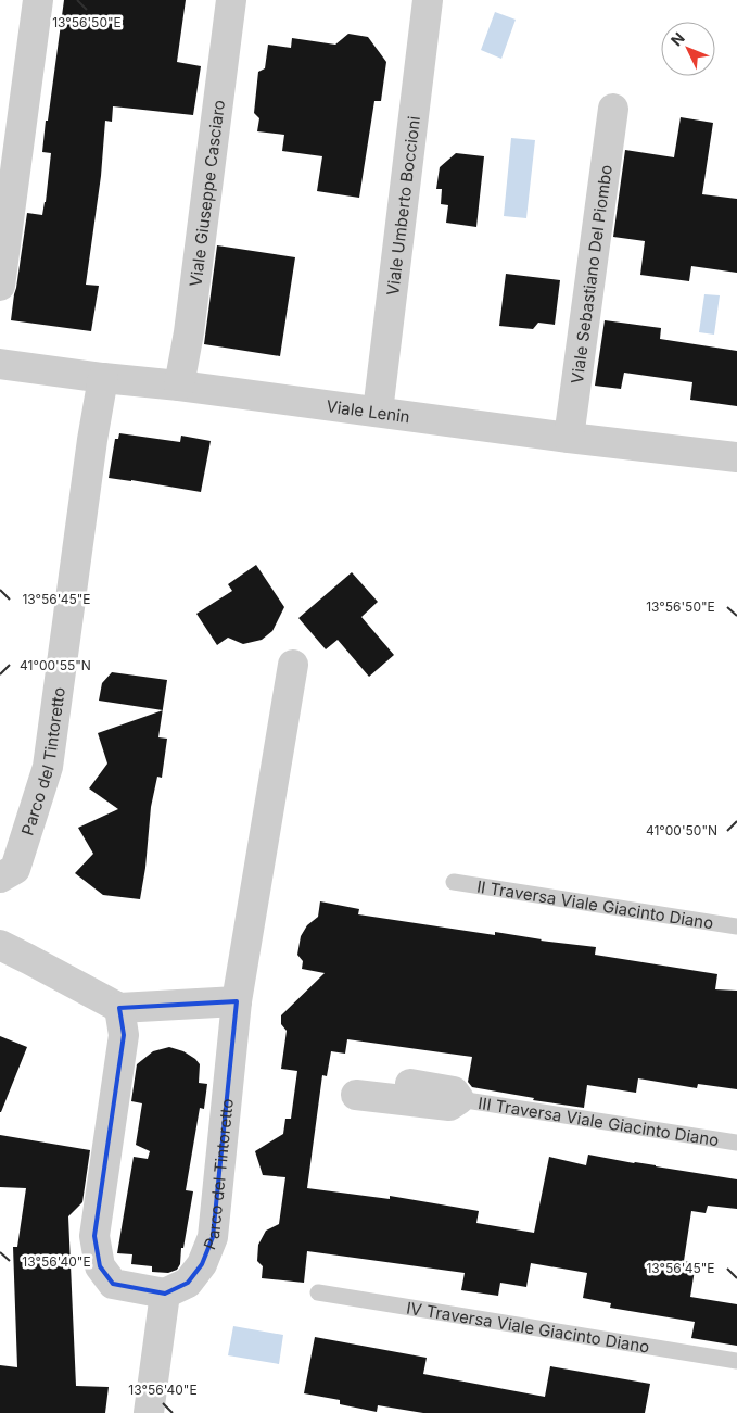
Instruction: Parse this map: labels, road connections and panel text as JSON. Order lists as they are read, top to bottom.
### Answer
{
  "streets": {
    "street": [
      "Viale Giuseppe Casciaro",
      "Viale Umberto Boccioni",
      "Viale Sebastiano Del Piombo",
      "Viale Lenin",
      "Parco del Tintoretto"
    ],
    "lane": ["II Traversa Viale Giacinto Diano", "III Traversa Viale Giacinto Diano", "IV Traversa Viale Giacinto Diano"]
  },
  "crossings": [
    ["Viale Giuseppe Casciaro", "Viale Lenin"],
    ["Viale Umberto Boccioni", "Viale Lenin"],
    ["Viale Sebastiano Del Piombo", "Viale Lenin"],
    ["Viale Lenin", "Parco del Tintoretto"]
  ],
  "north": "top left",
  "coordinates": [
    "13°56'50\"E",
    "13°56'45\"E",
    "41°00'55\"N",
    "41°00'50\"N",
    "13°56'40\"E"
  ]
}
